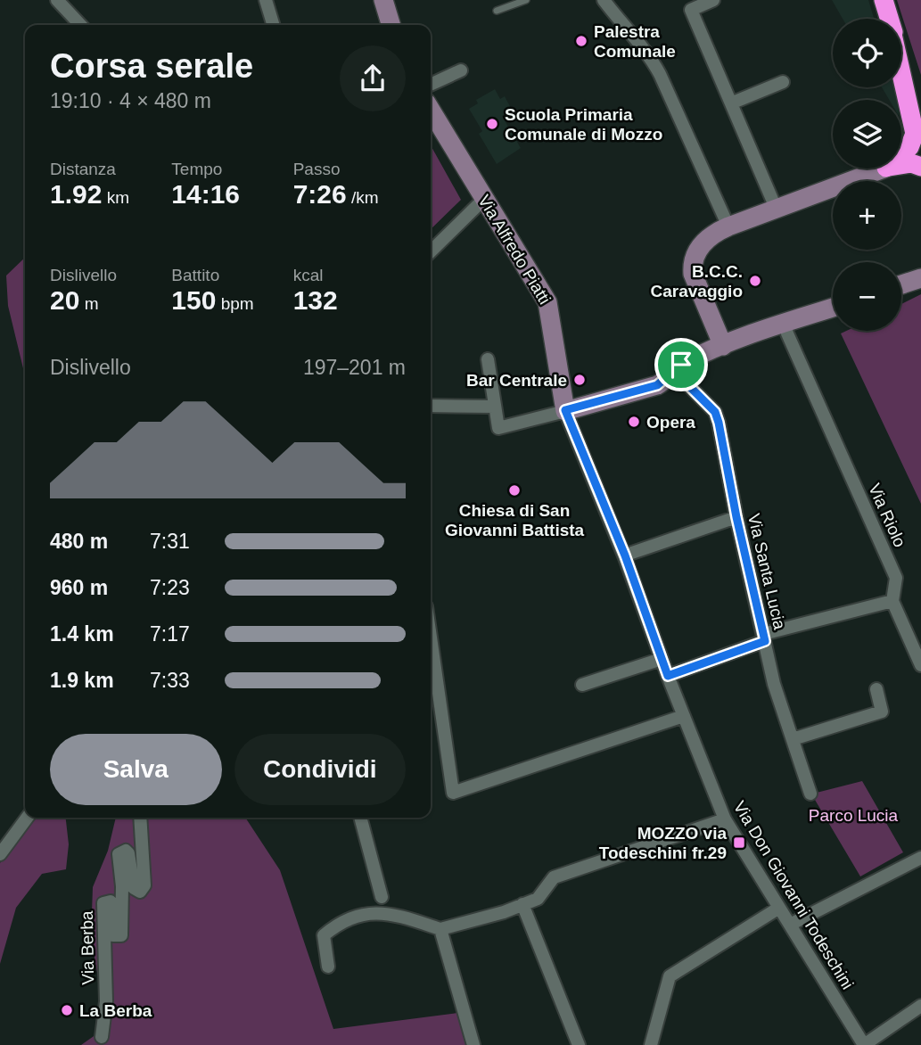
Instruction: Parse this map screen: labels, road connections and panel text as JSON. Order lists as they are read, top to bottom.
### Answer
{
  "streets": {
    "street": [
      "Via Alfredo Piatti",
      "Via Riolo",
      "Via Santa Lucia",
      "Via Don Giovanni Todeschini",
      "Via Berba"
    ]
  },
  "crossings": [
    ["Via Alfredo Piatti", "Via Don Giovanni Todeschini"]
  ],
  "parks": ["Parco Lucia"],
  "places": {
    "other": [
      "Palestra Comunale",
      "Scuola Primaria Comunale di Mozzo",
      "B.C.C. Caravaggio",
      "Bar Centrale",
      "Opera",
      "Chiesa di San Giovanni Battista",
      "La Berba"
    ],
    "transit": ["MOZZO via Todeschini fr.29"]
  },
  "page": {
    "map_buttons": ["+", "−"],
    "heading": ["Corsa serale", "19:10 · 4 × 480 m"],
    "stats": [
      ["Distanza", "1.92 km"],
      ["Tempo", "14:16"],
      ["Passo", "7:26 /km"],
      ["Dislivello", "20 m"],
      ["Battito", "150 bpm"],
      ["kcal", "132"]
    ],
    "chart": ["Dislivello", "197–201 m"],
    "list": [
      {
        "name": "480 m",
        "note": "7:31"
      },
      {
        "name": "960 m",
        "note": "7:23"
      },
      {
        "name": "1.4 km",
        "note": "7:17"
      },
      {
        "name": "1.9 km",
        "note": "7:33"
      }
    ],
    "buttons": ["Salva", "Condividi"]
  }
}
